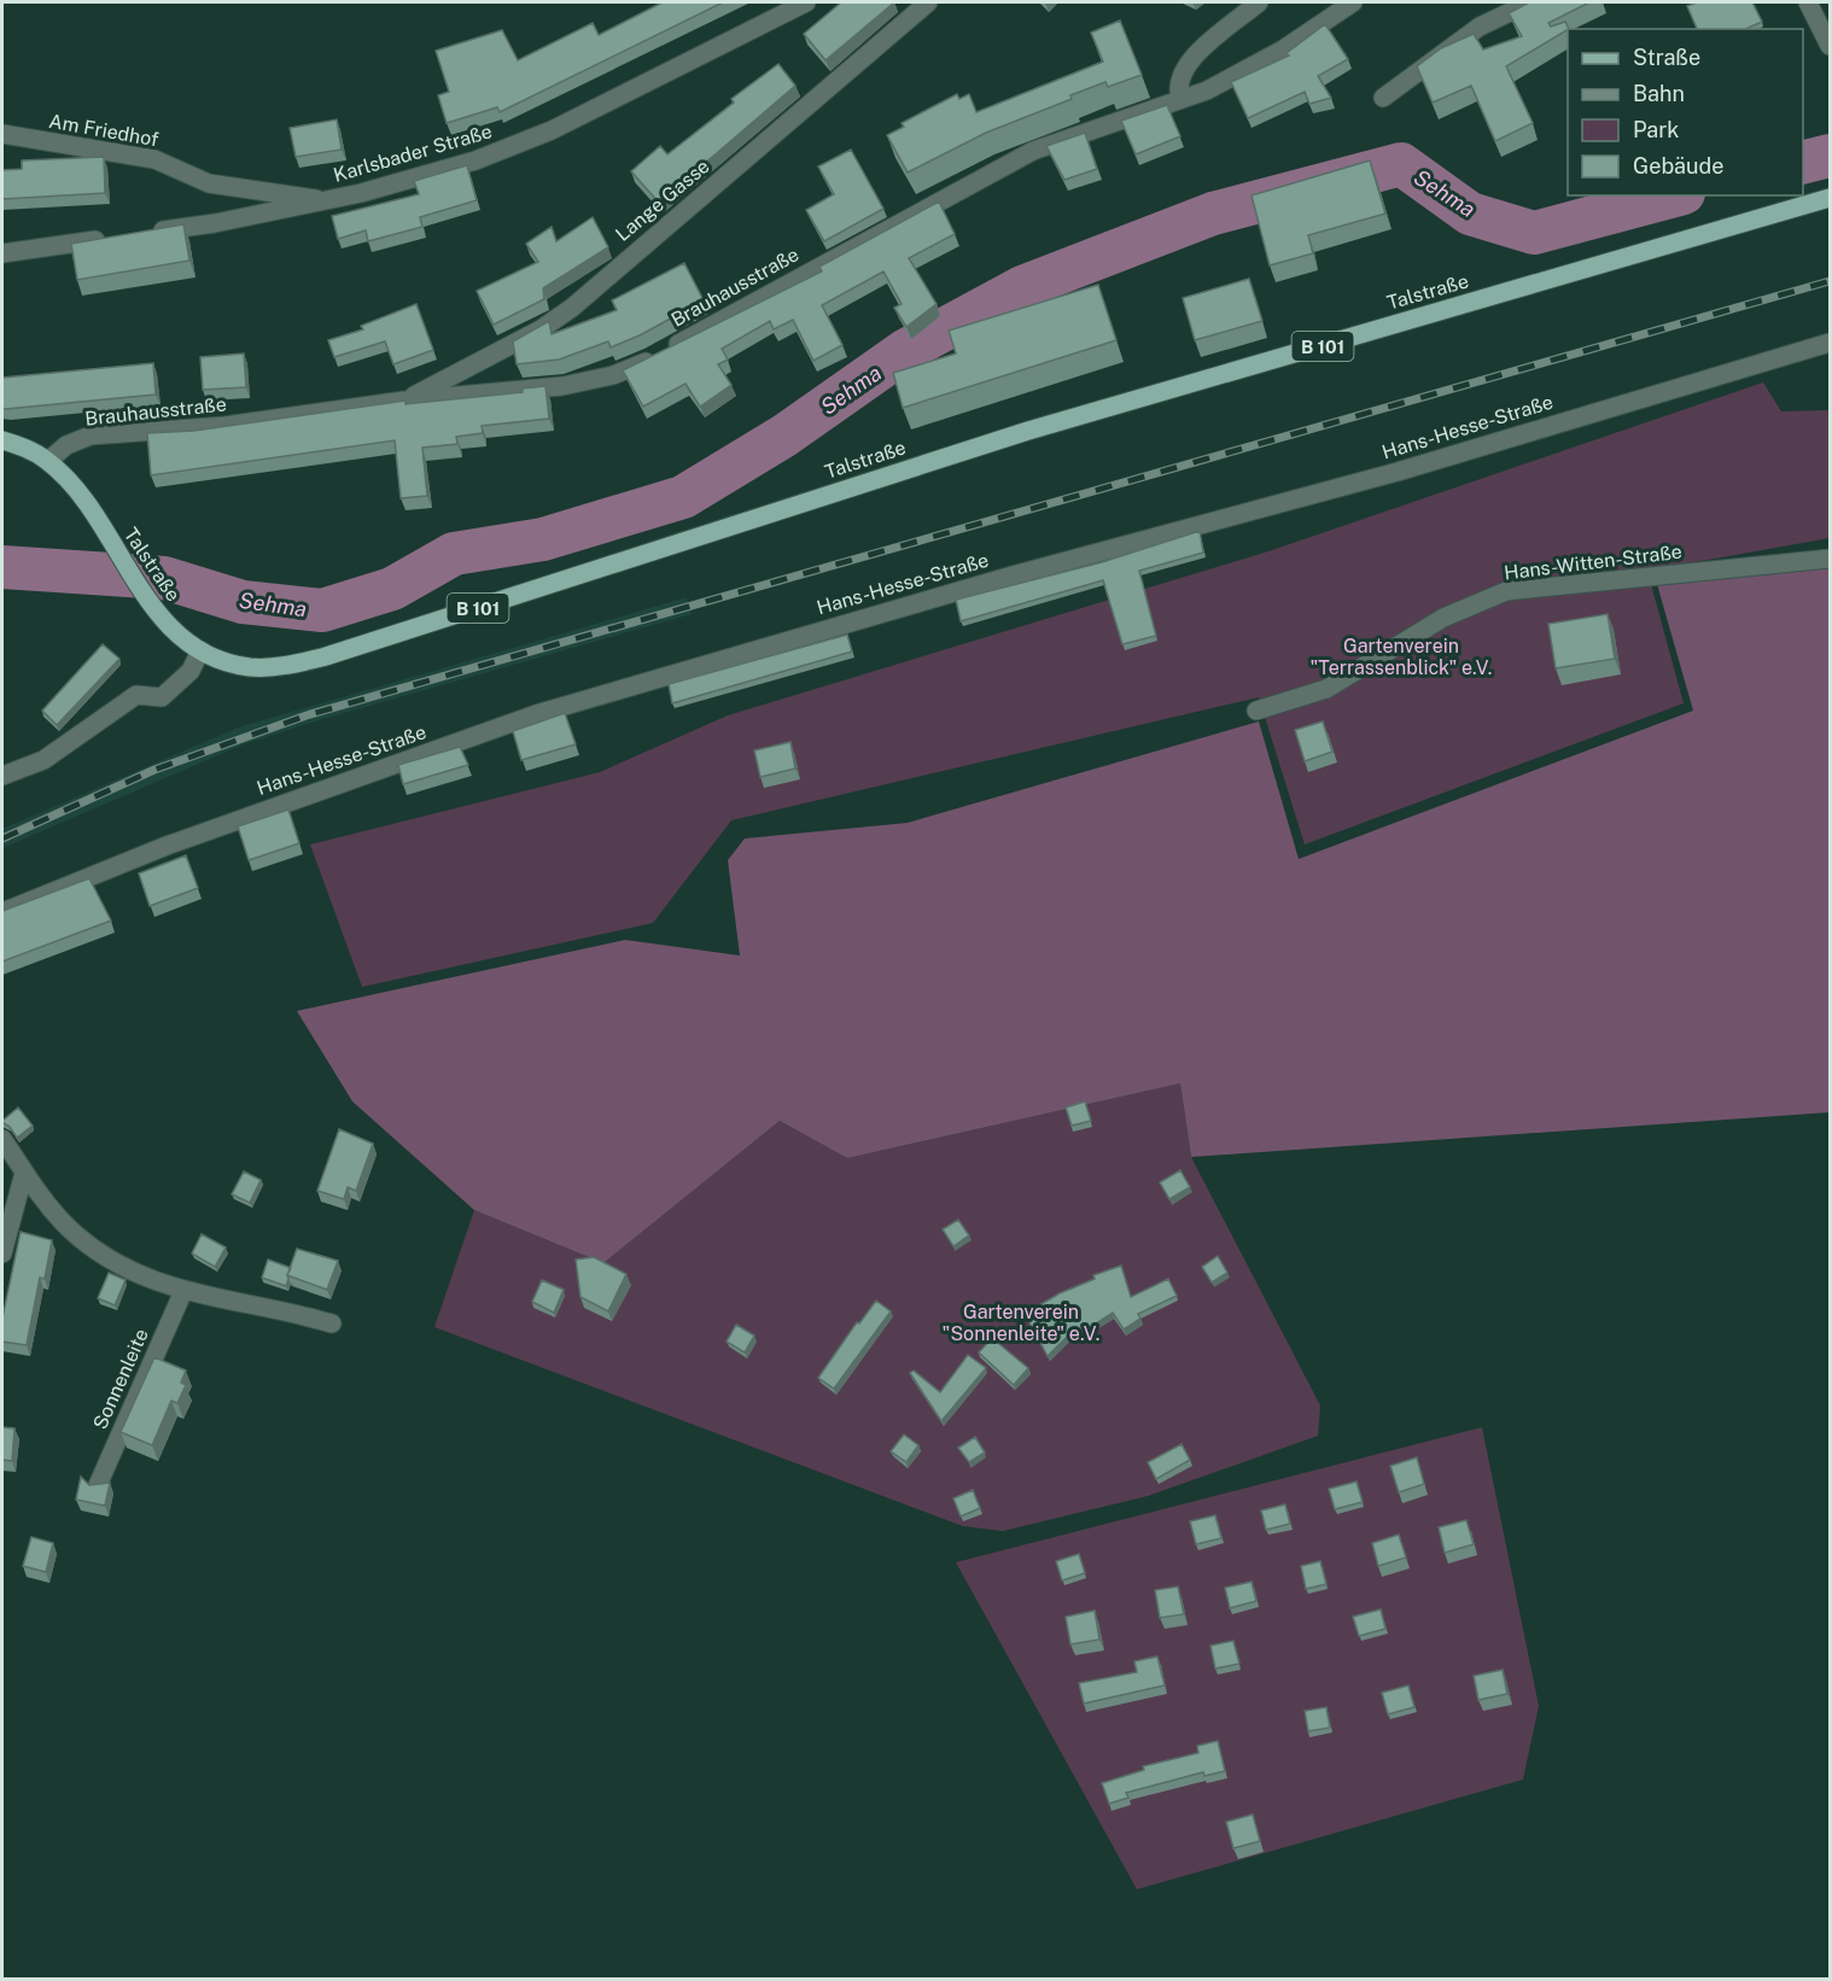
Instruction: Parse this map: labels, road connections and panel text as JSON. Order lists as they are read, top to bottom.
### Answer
{
  "streets": {
    "main road": ["Talstraße", "B 101"],
    "street": [
      "Am Friedhof",
      "Karlsbader Straße",
      "Lange Gasse",
      "Brauhausstraße",
      "Hans-Hesse-Straße",
      "Hans-Witten-Straße",
      "Sonnenleite"
    ]
  },
  "crossings": [
    ["Am Friedhof", "Karlsbader Straße"],
    ["Lange Gasse", "Brauhausstraße"],
    ["Brauhausstraße", "Talstraße"]
  ],
  "water": ["Sehma"],
  "parks": ["Gartenverein \"Terrassenblick\" e.V.", "Gartenverein \"Sonnenleite\" e.V."],
  "legend": [
    "Straße",
    "Bahn",
    "Park",
    "Gebäude"
  ]
}
